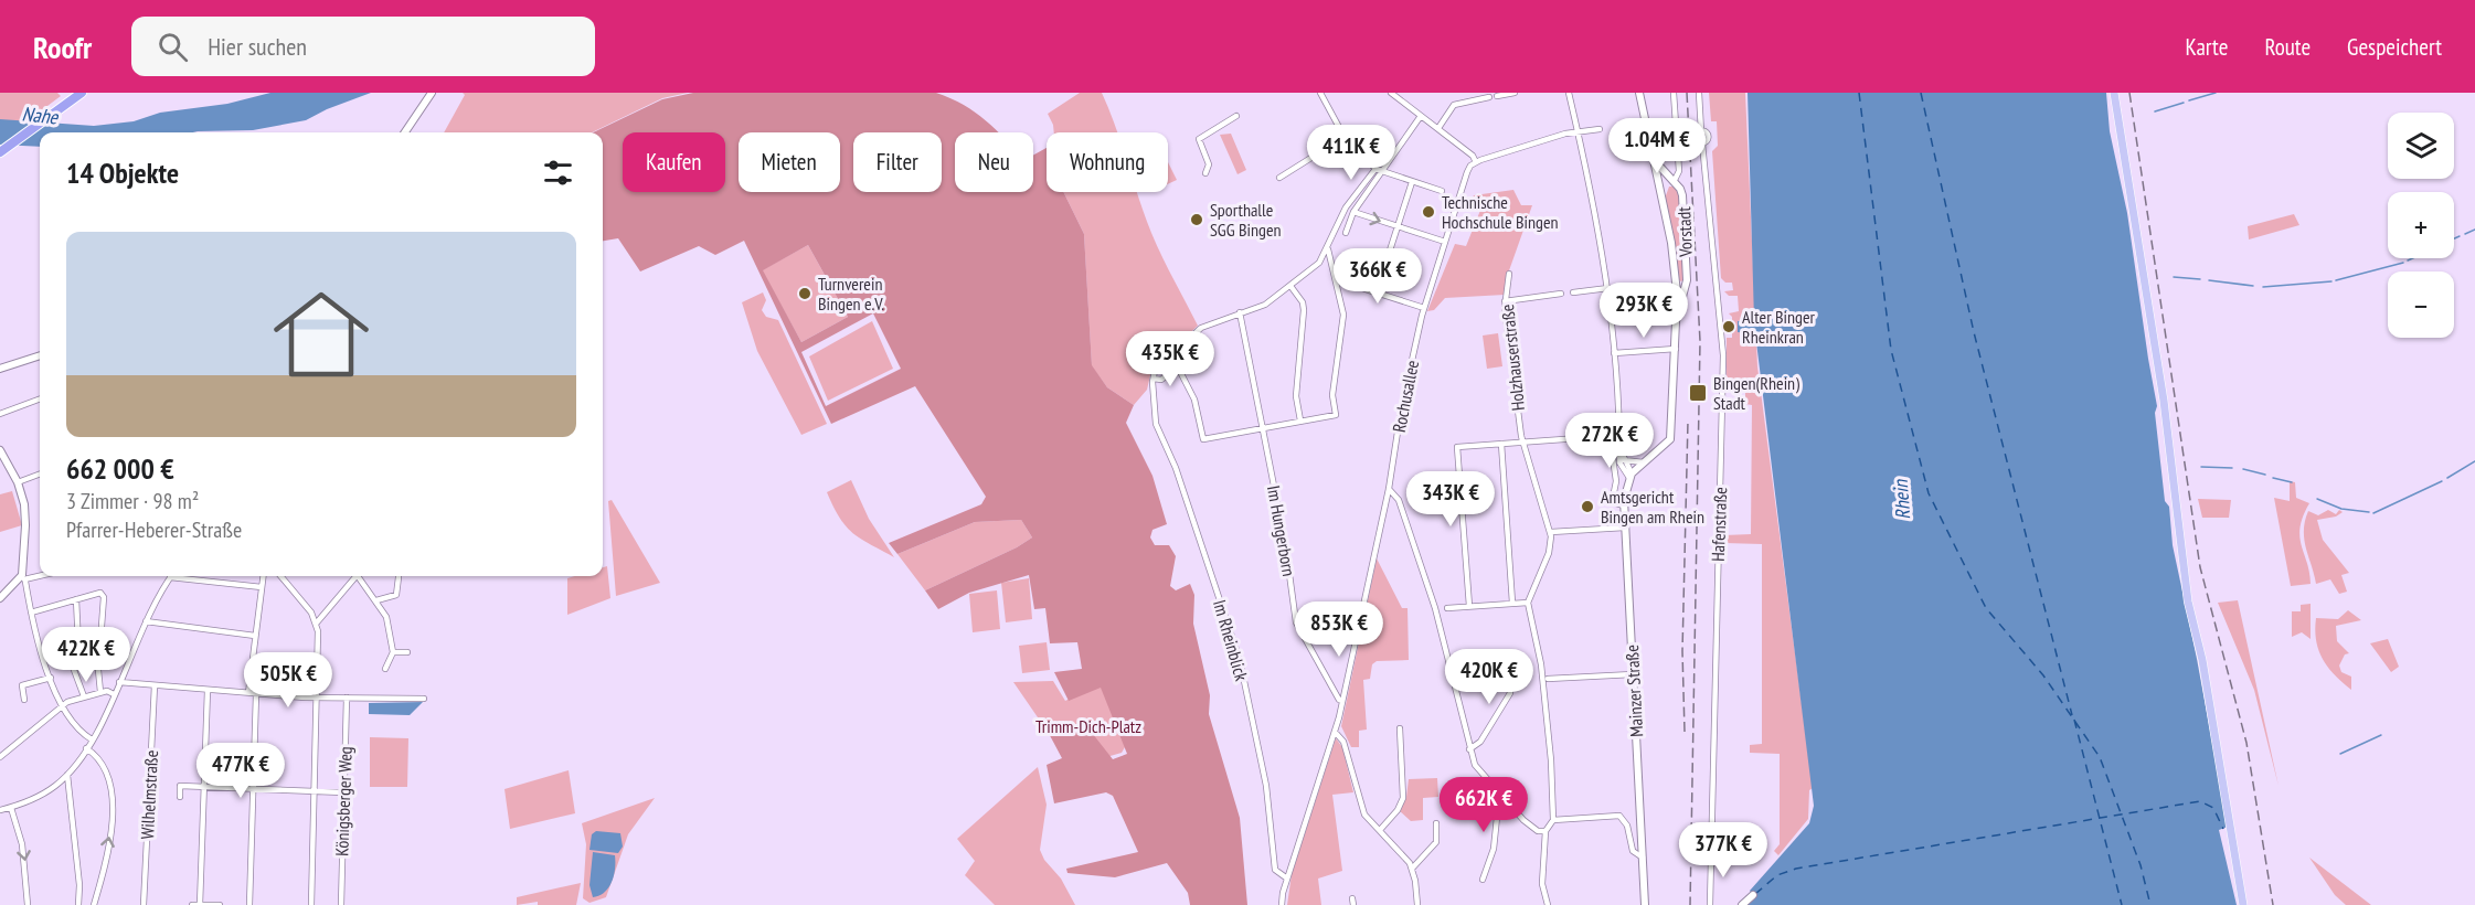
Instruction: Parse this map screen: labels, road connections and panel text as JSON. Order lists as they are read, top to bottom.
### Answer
{
  "streets": {
    "main road": ["Vorstadt", "Mainzer Straße"],
    "street": [
      "Holzhauserstraße",
      "Rochusallee",
      "Hafenstraße",
      "Im Hungerborn",
      "Im Rheinblick",
      "Wilhelmstraße",
      "Königsberger Weg"
    ]
  },
  "crossings": [
    ["Vorstadt", "Mainzer Straße"],
    ["Rochusallee", "Im Hungerborn"],
    ["Rochusallee", "Im Rheinblick"]
  ],
  "water": ["Nahe", "Rhein"],
  "parks": ["Trimm-Dich-Platz"],
  "places": {
    "other": [
      "Technische Hochschule Bingen",
      "Sporthalle SGG Bingen",
      "Turnverein Bingen e.V.",
      "Alter Binger Rheinkran",
      "Amtsgericht Bingen am Rhein"
    ],
    "transit": ["Bingen(Rhein) Stadt"]
  },
  "page": {
    "header": "Roofr",
    "search": "Hier suchen",
    "nav": ["Karte", "Route", "Gespeichert"],
    "map_buttons": ["+", "−"],
    "price": [
      "1.04M €",
      "411K €",
      "366K €",
      "293K €",
      "435K €",
      "272K €",
      "343K €",
      "853K €",
      "422K €",
      "420K €",
      "505K €",
      "477K €",
      "662K €",
      "377K €"
    ],
    "chip": [
      "Kaufen",
      "Mieten",
      "Filter",
      "Neu",
      "Wohnung"
    ],
    "heading": "14 Objekte",
    "list": [
      {
        "name": "662 000 €",
        "note": "3 Zimmer · 98 m² · Pfarrer-Heberer-Straße"
      }
    ]
  }
}
